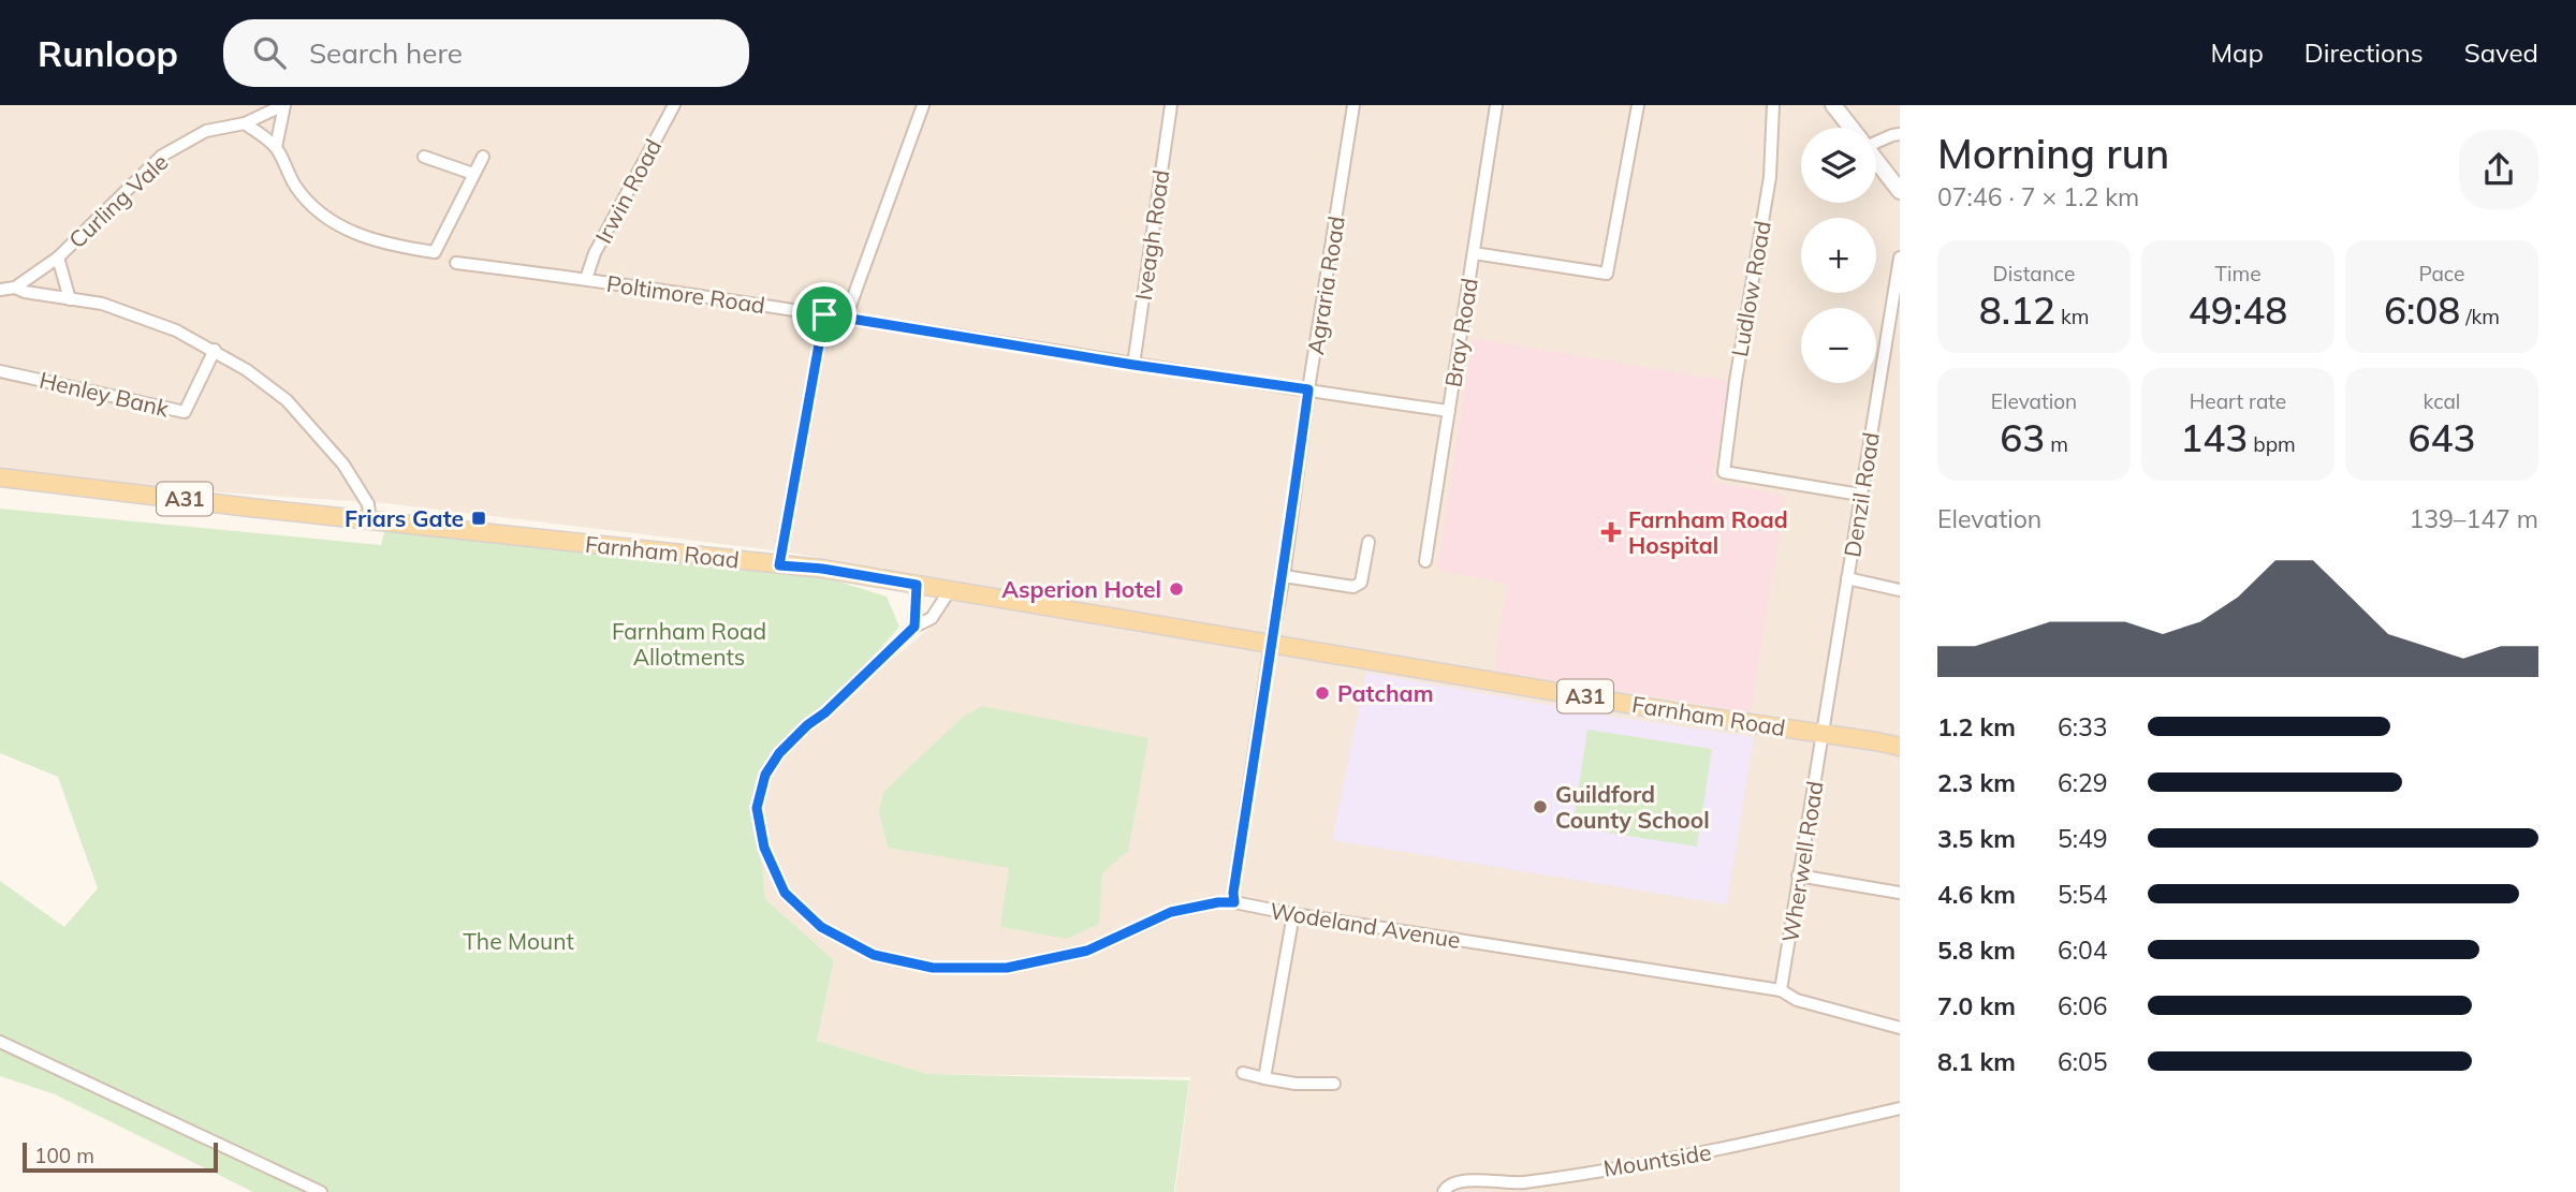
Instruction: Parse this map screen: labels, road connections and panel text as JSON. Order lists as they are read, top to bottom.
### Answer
{
  "streets": {
    "main road": ["A31", "Farnham Road"],
    "street": [
      "Irwin Road",
      "Curling Vale",
      "Iveagh Road",
      "Agraria Road",
      "Ludlow Road",
      "Poltimore Road",
      "Bray Road",
      "Henley Bank",
      "Denzil Road",
      "Wherwell Road",
      "Wodeland Avenue",
      "Mountside"
    ]
  },
  "crossings": [
    ["Irwin Road", "Poltimore Road"],
    ["Iveagh Road", "Poltimore Road"],
    ["Agraria Road", "Poltimore Road"],
    ["Agraria Road", "Farnham Road"],
    ["Agraria Road", "Wodeland Avenue"],
    ["Ludlow Road", "Denzil Road"],
    ["Poltimore Road", "Bray Road"],
    ["Denzil Road", "Farnham Road"],
    ["Denzil Road", "Wherwell Road"],
    ["Farnham Road", "Wherwell Road"],
    ["Farnham Road", "Wodeland Avenue"],
    ["Wherwell Road", "Wodeland Avenue"]
  ],
  "parks": ["Farnham Road Allotments", "The Mount"],
  "places": {
    "transit": ["Friars Gate"],
    "health": ["Farnham Road Hospital"],
    "other": ["Asperion Hotel", "Patcham", "Guildford County School"]
  },
  "scale_bar": "100 m",
  "page": {
    "header": "Runloop",
    "search": "Search here",
    "nav": ["Map", "Directions", "Saved"],
    "heading": ["Morning run", "07:46 · 7 × 1.2 km"],
    "map_buttons": ["+", "−"],
    "stats": [
      ["Distance", "8.12 km"],
      ["Time", "49:48"],
      ["Pace", "6:08 /km"],
      ["Elevation", "63 m"],
      ["Heart rate", "143 bpm"],
      ["kcal", "643"]
    ],
    "chart": ["Elevation", "139–147 m"],
    "list": [
      {
        "name": "1.2 km",
        "note": "6:33"
      },
      {
        "name": "2.3 km",
        "note": "6:29"
      },
      {
        "name": "3.5 km",
        "note": "5:49"
      },
      {
        "name": "4.6 km",
        "note": "5:54"
      },
      {
        "name": "5.8 km",
        "note": "6:04"
      },
      {
        "name": "7.0 km",
        "note": "6:06"
      },
      {
        "name": "8.1 km",
        "note": "6:05"
      }
    ],
    "scale": "100 m"
  }
}
